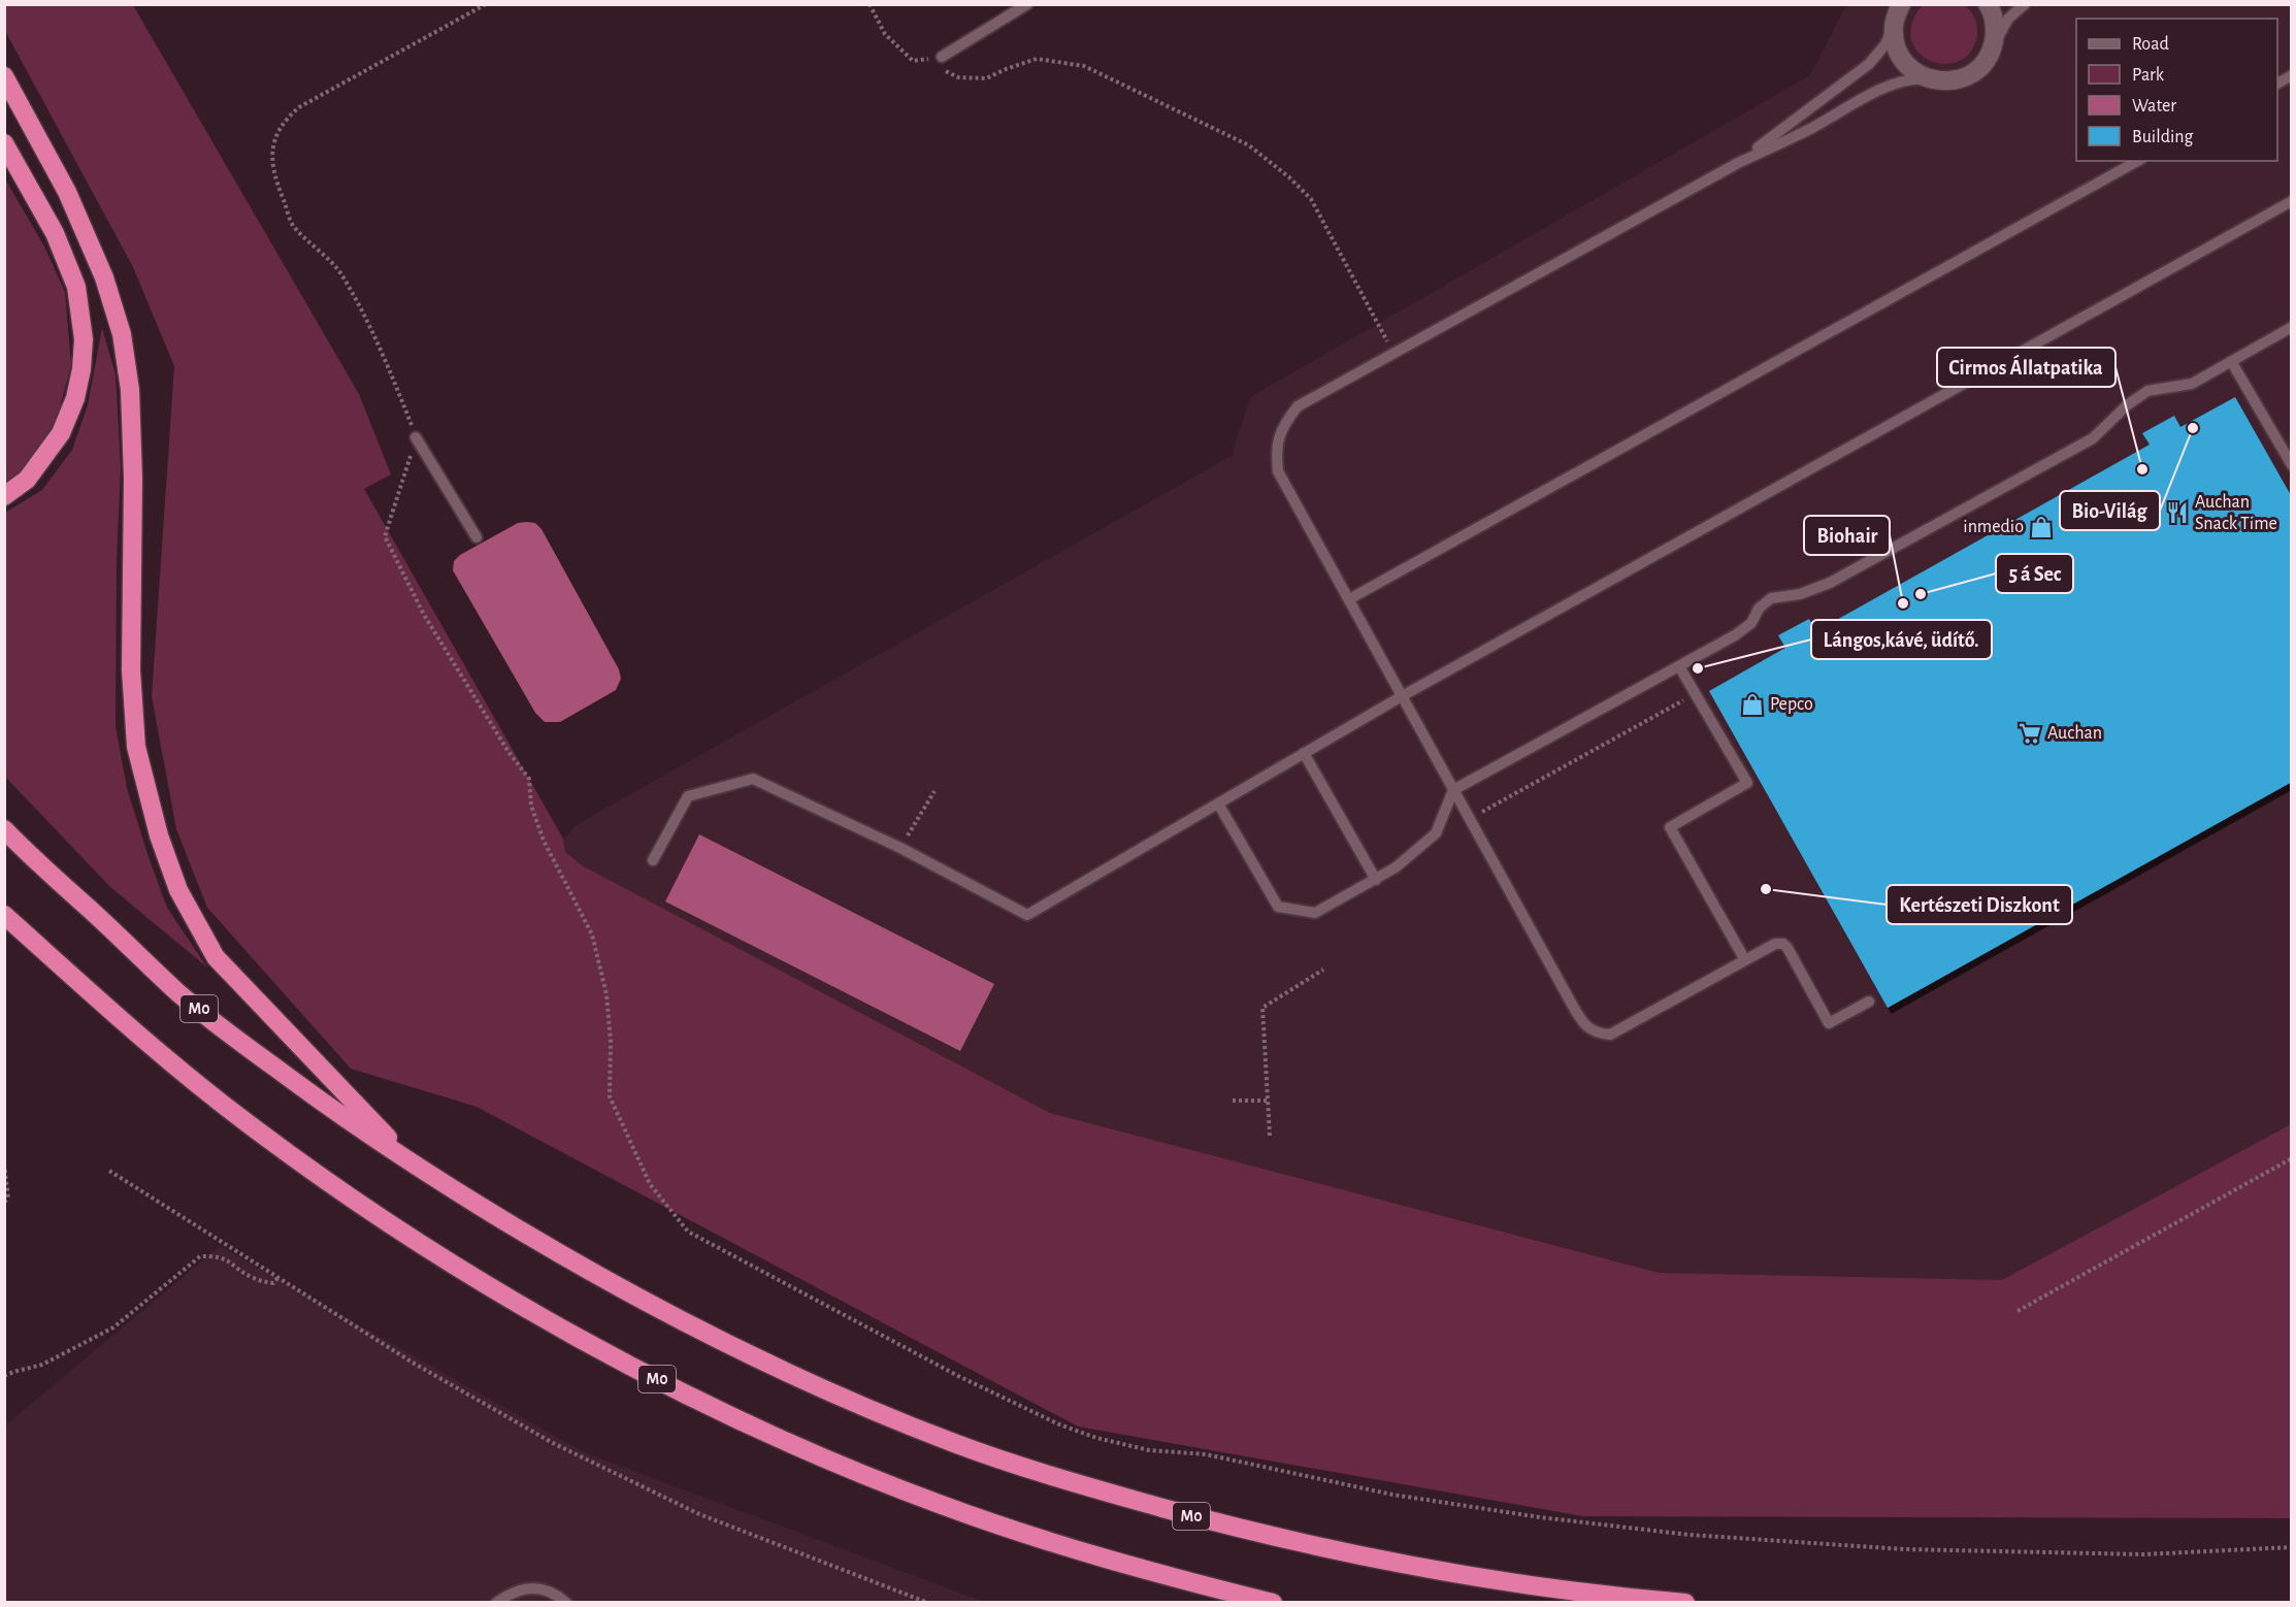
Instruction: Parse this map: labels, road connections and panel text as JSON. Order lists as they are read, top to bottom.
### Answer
{
  "streets": {
    "highway": ["M0"]
  },
  "places": {
    "other": [
      "Bio-Világ",
      "Cirmos Állatpatika",
      "5 á Sec",
      "Biohair",
      "Lángos,kávé, üdítő.",
      "Kertészeti Diszkont"
    ],
    "restaurant": ["Auchan Snack Time"],
    "shop": ["inmedio", "Pepco"],
    "supermarket": ["Auchan"]
  },
  "legend": [
    "Road",
    "Park",
    "Water",
    "Building"
  ]
}
